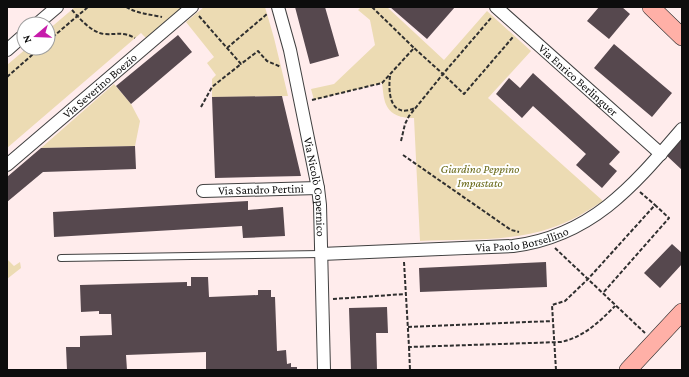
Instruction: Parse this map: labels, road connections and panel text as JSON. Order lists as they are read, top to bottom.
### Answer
{
  "streets": {
    "street": [
      "Via Enrico Berlinguer",
      "Via Severino Boezio",
      "Via Nicolò Copernico",
      "Via Sandro Pertini",
      "Via Paolo Borsellino"
    ]
  },
  "crossings": [
    ["Via Enrico Berlinguer", "Via Paolo Borsellino"],
    ["Via Nicolò Copernico", "Via Sandro Pertini"],
    ["Via Nicolò Copernico", "Via Paolo Borsellino"]
  ],
  "parks": ["Giardino Peppino Impastato"],
  "north": "left"
}
